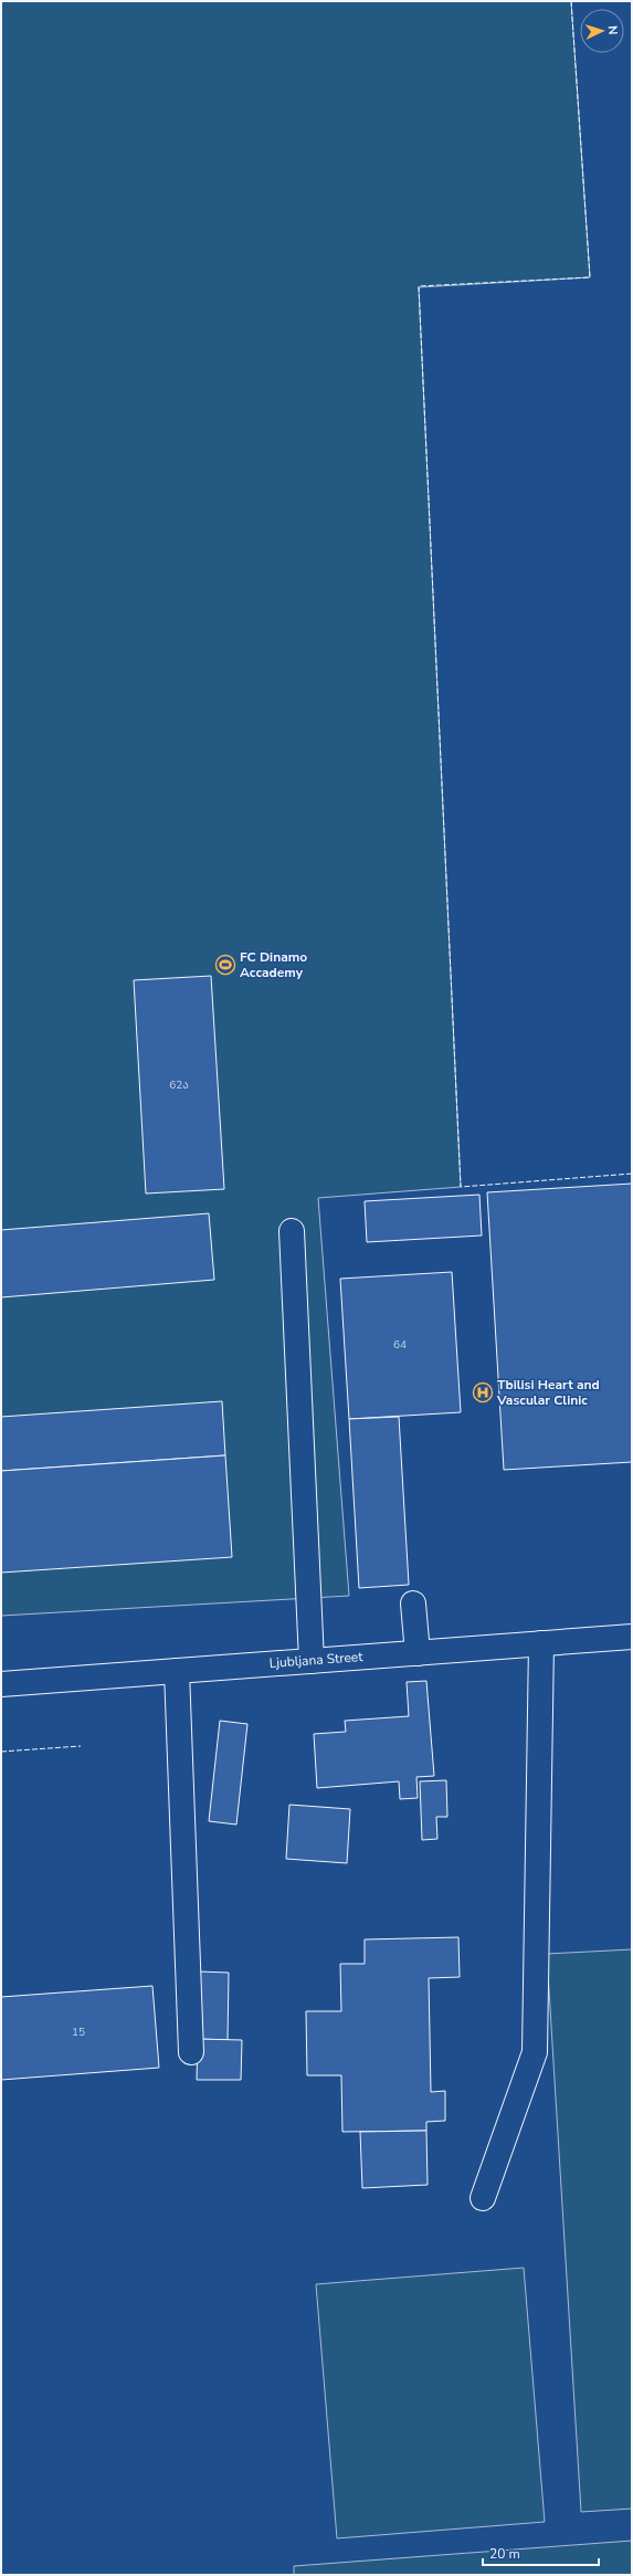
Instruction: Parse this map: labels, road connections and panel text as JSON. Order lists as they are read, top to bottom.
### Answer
{
  "streets": {
    "street": ["Ljubljana Street"]
  },
  "places": {
    "sports": ["FC Dinamo Accademy"],
    "hospital": ["Tbilisi Heart and Vascular Clinic"]
  },
  "house_numbers": ["62ა", "64", "15"],
  "scale_bar": "20 m",
  "north": "right"
}
